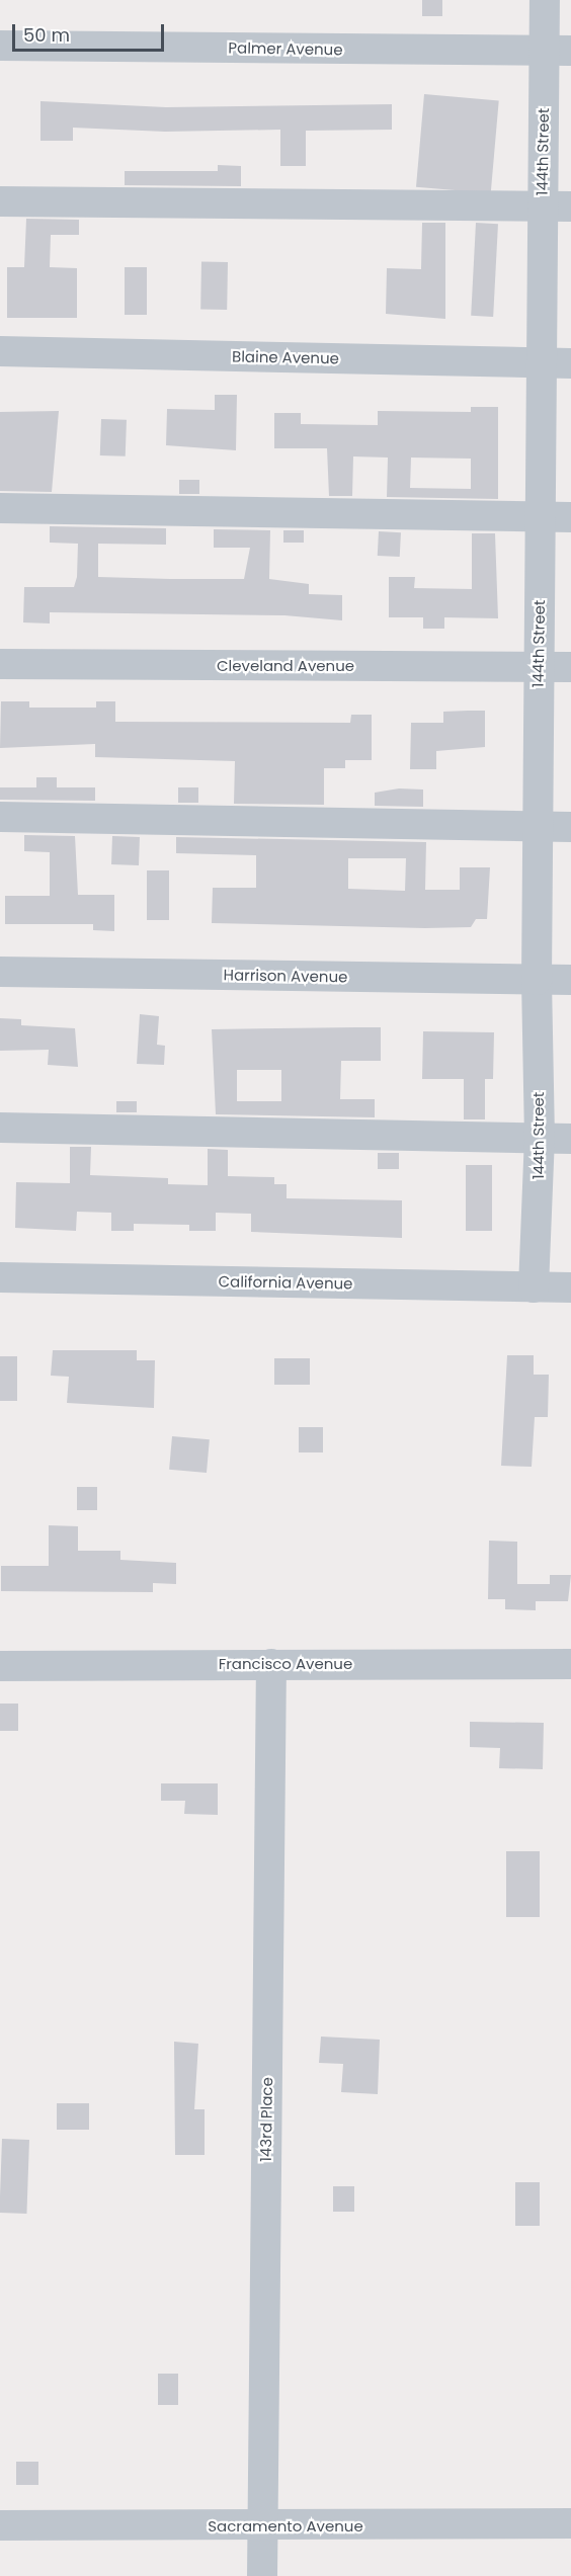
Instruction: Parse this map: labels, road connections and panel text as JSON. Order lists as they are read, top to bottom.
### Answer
{
  "streets": {
    "street": [
      "Palmer Avenue",
      "144th Street",
      "Blaine Avenue",
      "Cleveland Avenue",
      "Harrison Avenue",
      "California Avenue",
      "Francisco Avenue",
      "143rd Place",
      "Sacramento Avenue"
    ]
  },
  "crossings": [
    ["Palmer Avenue", "144th Street"],
    ["144th Street", "Blaine Avenue"],
    ["144th Street", "Cleveland Avenue"],
    ["144th Street", "Harrison Avenue"],
    ["144th Street", "California Avenue"],
    ["Francisco Avenue", "143rd Place"],
    ["143rd Place", "Sacramento Avenue"]
  ],
  "scale_bar": "50 m"
}
